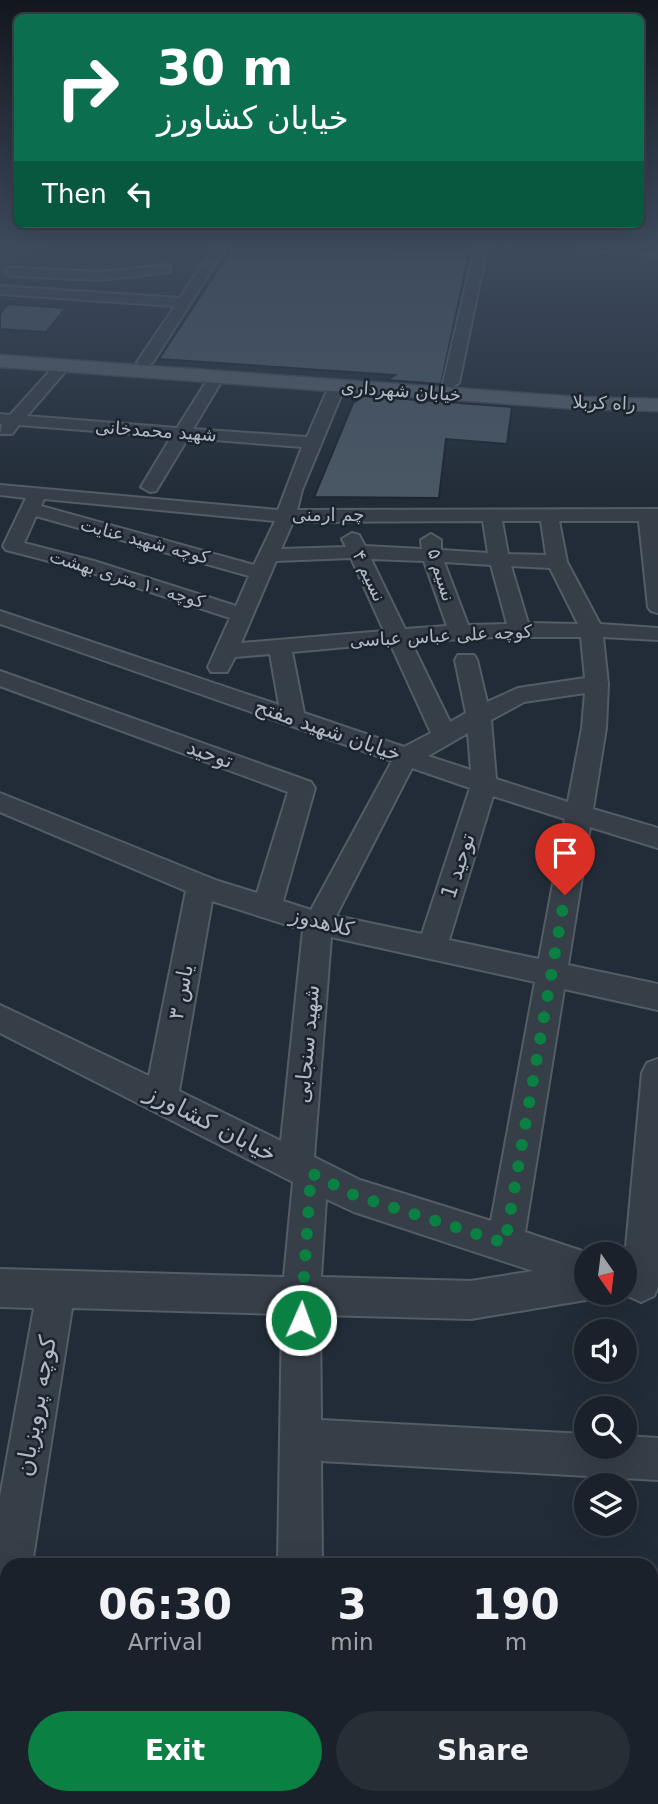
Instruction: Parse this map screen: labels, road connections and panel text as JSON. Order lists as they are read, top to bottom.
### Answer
{
  "streets": {
    "main road": ["خیابان شهرداری", "راه کربلا"],
    "street": [
      "شهید محمدخانی",
      "چم ارمنی",
      "کوچه شهید عنایت",
      "نسیم ۵",
      "نسیم ۴",
      "کوچه ۱۰ متری بهشت",
      "کوچه علی عباس عباسی",
      "خیابان شهید مفتح",
      "توحید",
      "توحید 1",
      "کلاهدوز",
      "یاس ۳",
      "شهید سنجابی",
      "خیابان کشاورز",
      "کوچه پرویزیان"
    ]
  },
  "crossings": [
    ["خیابان شهرداری", "راه کربلا"],
    ["چم ارمنی", "کوچه شهید عنایت"],
    ["چم ارمنی", "نسیم ۵"],
    ["چم ارمنی", "نسیم ۴"],
    ["چم ارمنی", "کوچه ۱۰ متری بهشت"],
    ["کوچه شهید عنایت", "نسیم ۵"],
    ["کوچه شهید عنایت", "نسیم ۴"],
    ["کوچه شهید عنایت", "کوچه ۱۰ متری بهشت"],
    ["نسیم ۵", "کوچه علی عباس عباسی"],
    ["نسیم ۴", "کوچه علی عباس عباسی"],
    ["خیابان شهید مفتح", "توحید 1"],
    ["توحید", "کلاهدوز"],
    ["توحید 1", "کلاهدوز"],
    ["کلاهدوز", "یاس ۳"],
    ["کلاهدوز", "شهید سنجابی"],
    ["یاس ۳", "خیابان کشاورز"],
    ["شهید سنجابی", "خیابان کشاورز"]
  ],
  "north": "bottom",
  "page": {
    "turn": ["30 m", "خیابان کشاورز"],
    "then": "Then",
    "eta": [
      "06:30",
      "Arrival",
      "3",
      "min",
      "190",
      "m"
    ],
    "buttons": ["Exit", "Share"]
  }
}
